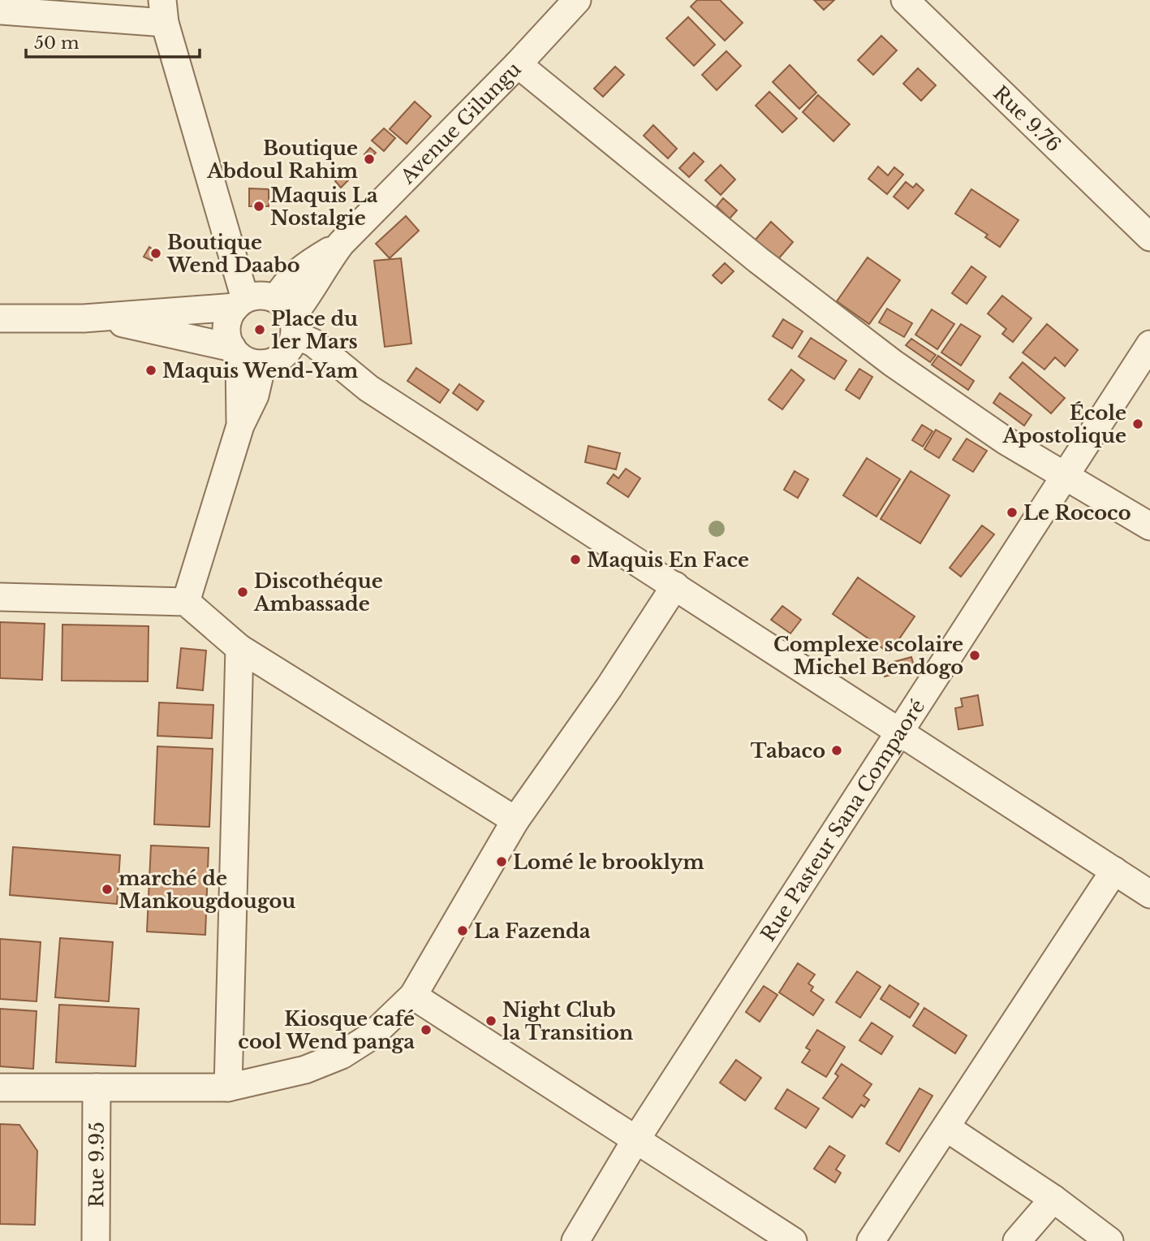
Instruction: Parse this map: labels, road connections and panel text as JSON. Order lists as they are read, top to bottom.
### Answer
{
  "streets": {
    "street": [
      "Rue 9.76",
      "Avenue Gilungu",
      "Rue Pasteur Sana Compaoré",
      "Rue 9.95"
    ]
  },
  "places": [
    "Boutique Abdoul Rahim",
    "Maquis La Nostalgie",
    "Boutique Wend Daabo",
    "Place du 1er Mars",
    "Maquis Wend-Yam",
    "École Apostolique",
    "Le Rococo",
    "Maquis En Face",
    "Discothéque Ambassade",
    "Complexe scolaire Michel Bendogo",
    "Tabaco",
    "Lomé le brooklym",
    "marché de Mankougdougou",
    "La Fazenda",
    "Night Club la Transition",
    "Kiosque café cool Wend panga"
  ],
  "scale_bar": "50 m"
}
